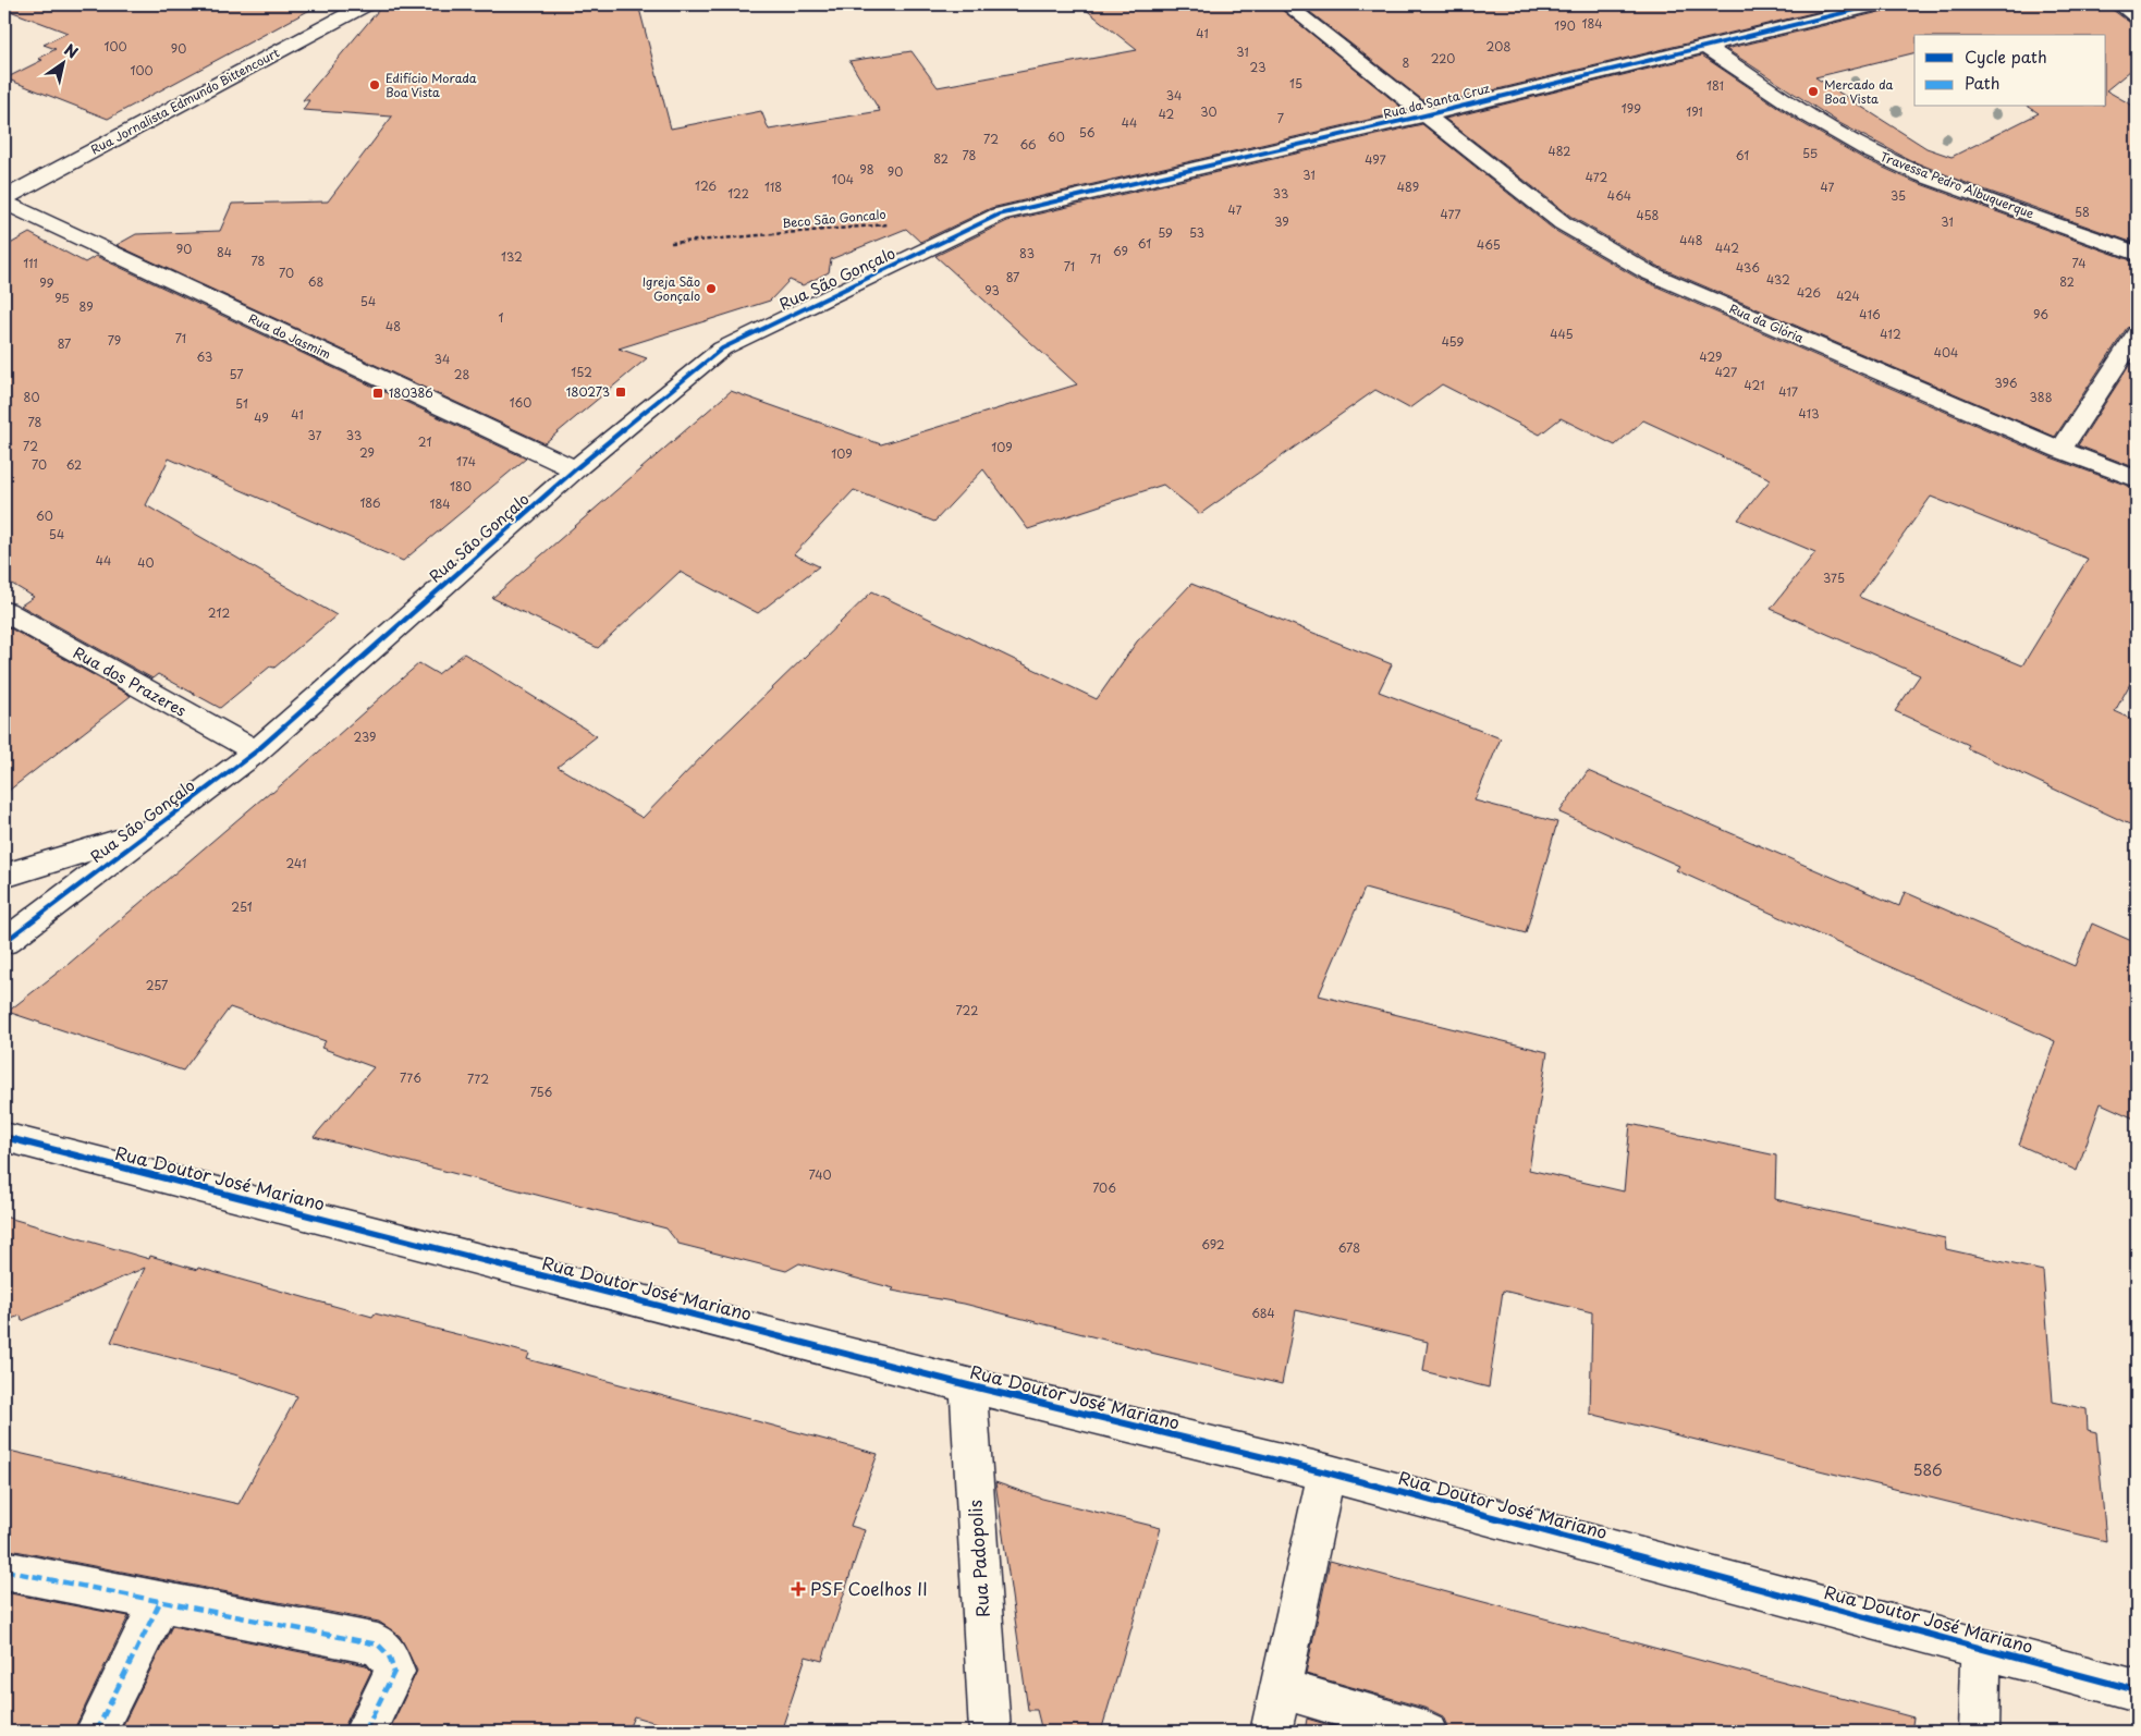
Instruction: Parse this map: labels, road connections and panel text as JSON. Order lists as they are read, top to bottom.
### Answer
{
  "streets": {
    "street": [
      "Rua Jornalista Edmundo Bittencourt",
      "Rua da Santa Cruz",
      "Travessa Pedro Albuquerque",
      "Rua São Gonçalo",
      "Rua da Glória",
      "Rua do Jasmim",
      "Rua dos Prazeres",
      "Rua Doutor José Mariano",
      "Rua Padopolis"
    ],
    "path": ["Beco São Goncalo"]
  },
  "crossings": [
    ["Rua da Santa Cruz", "Travessa Pedro Albuquerque"],
    ["Rua da Santa Cruz", "Rua São Gonçalo"],
    ["Rua da Santa Cruz", "Rua da Glória"],
    ["Rua São Gonçalo", "Rua do Jasmim"],
    ["Rua São Gonçalo", "Rua dos Prazeres"],
    ["Rua Doutor José Mariano", "Rua Padopolis"]
  ],
  "places": {
    "other": ["Edifício Morada Boa Vista", "Mercado da Boa Vista", "Igreja São Gonçalo"],
    "transit": ["180273", "180386"],
    "health": ["PSF Coelhos II"]
  },
  "house_numbers": [
    "184",
    "190",
    "41",
    "100",
    "208",
    "90",
    "31",
    "220",
    "8",
    "23",
    "100",
    "15",
    "181",
    "34",
    "199",
    "30",
    "191",
    "42",
    "7",
    "44",
    "56",
    "60",
    "72",
    "66",
    "482",
    "55",
    "78",
    "61",
    "82",
    "497",
    "98",
    "90",
    "31",
    "472",
    "104",
    "126",
    "118",
    "489",
    "47",
    "122",
    "33",
    "464",
    "35",
    "47",
    "58",
    "477",
    "458",
    "39",
    "31",
    "59",
    "53",
    "448",
    "61",
    "465",
    "442",
    "90",
    "69",
    "84",
    "83",
    "132",
    "71",
    "78",
    "111",
    "74",
    "71",
    "436",
    "70",
    "87",
    "432",
    "68",
    "82",
    "99",
    "93",
    "426",
    "424",
    "95",
    "54",
    "89",
    "416",
    "96",
    "1",
    "48",
    "445",
    "412",
    "71",
    "79",
    "459",
    "87",
    "404",
    "63",
    "429",
    "34",
    "152",
    "427",
    "57",
    "28",
    "396",
    "421",
    "417",
    "80",
    "388",
    "160",
    "51",
    "413",
    "41",
    "49",
    "78",
    "37",
    "33",
    "21",
    "72",
    "109",
    "29",
    "109",
    "174",
    "70",
    "62",
    "180",
    "186",
    "184",
    "60",
    "54",
    "44",
    "40",
    "375",
    "212",
    "239",
    "241",
    "251",
    "257",
    "722",
    "776",
    "772",
    "756",
    "740",
    "706",
    "692",
    "678",
    "684",
    "586"
  ],
  "legend": ["Cycle path", "Path"],
  "north": "top right"
}
